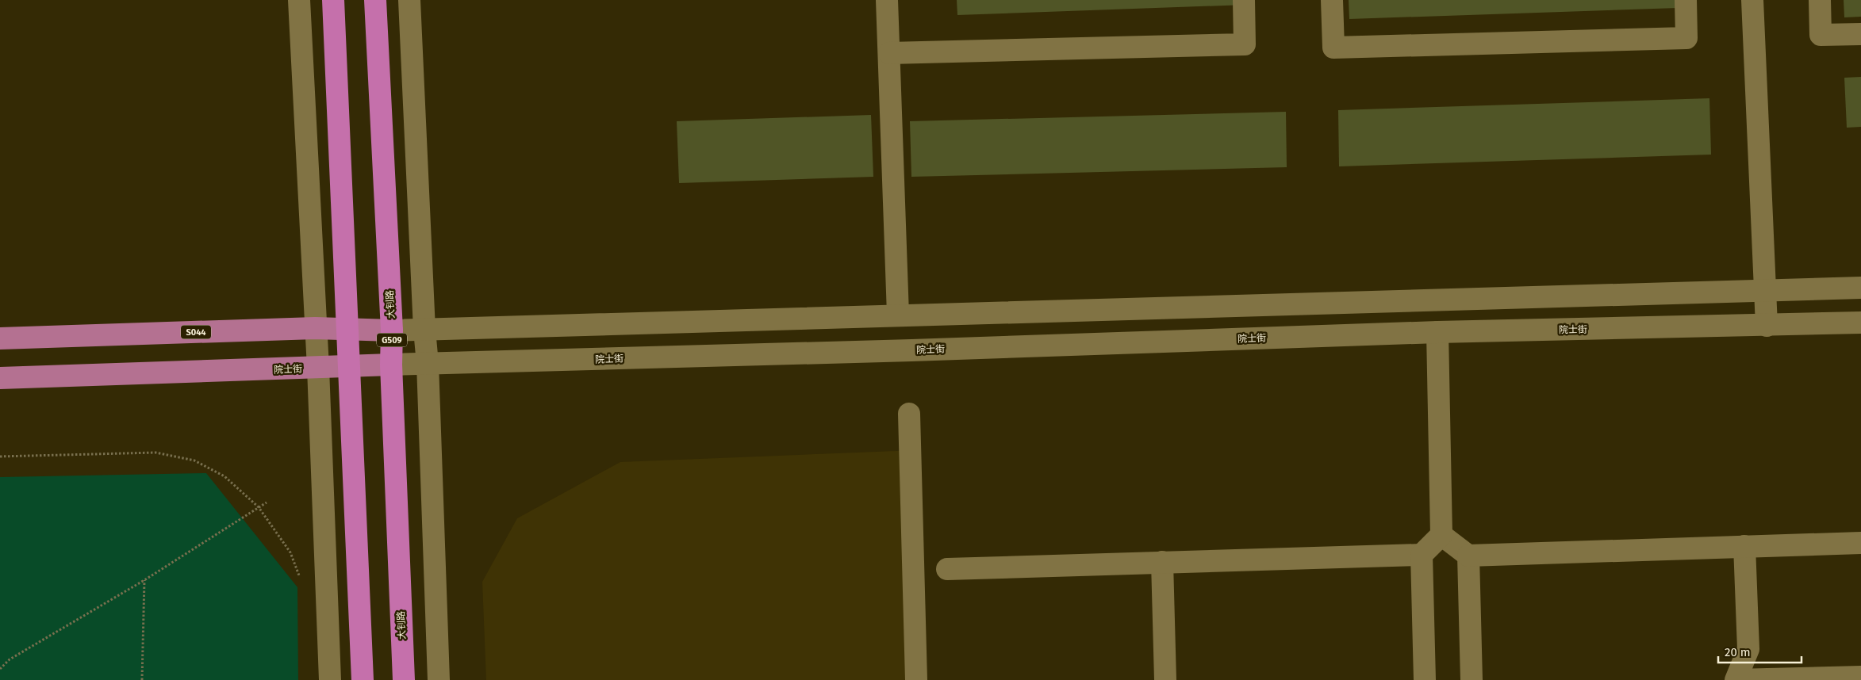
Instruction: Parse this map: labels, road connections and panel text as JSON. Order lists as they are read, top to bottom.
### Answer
{
  "streets": {
    "highway": ["大钊路", "G509"],
    "main road": ["院士街", "S044"]
  },
  "crossings": [
    ["大钊路", "院士街"],
    ["大钊路", "S044"]
  ],
  "scale_bar": "20 m"
}
